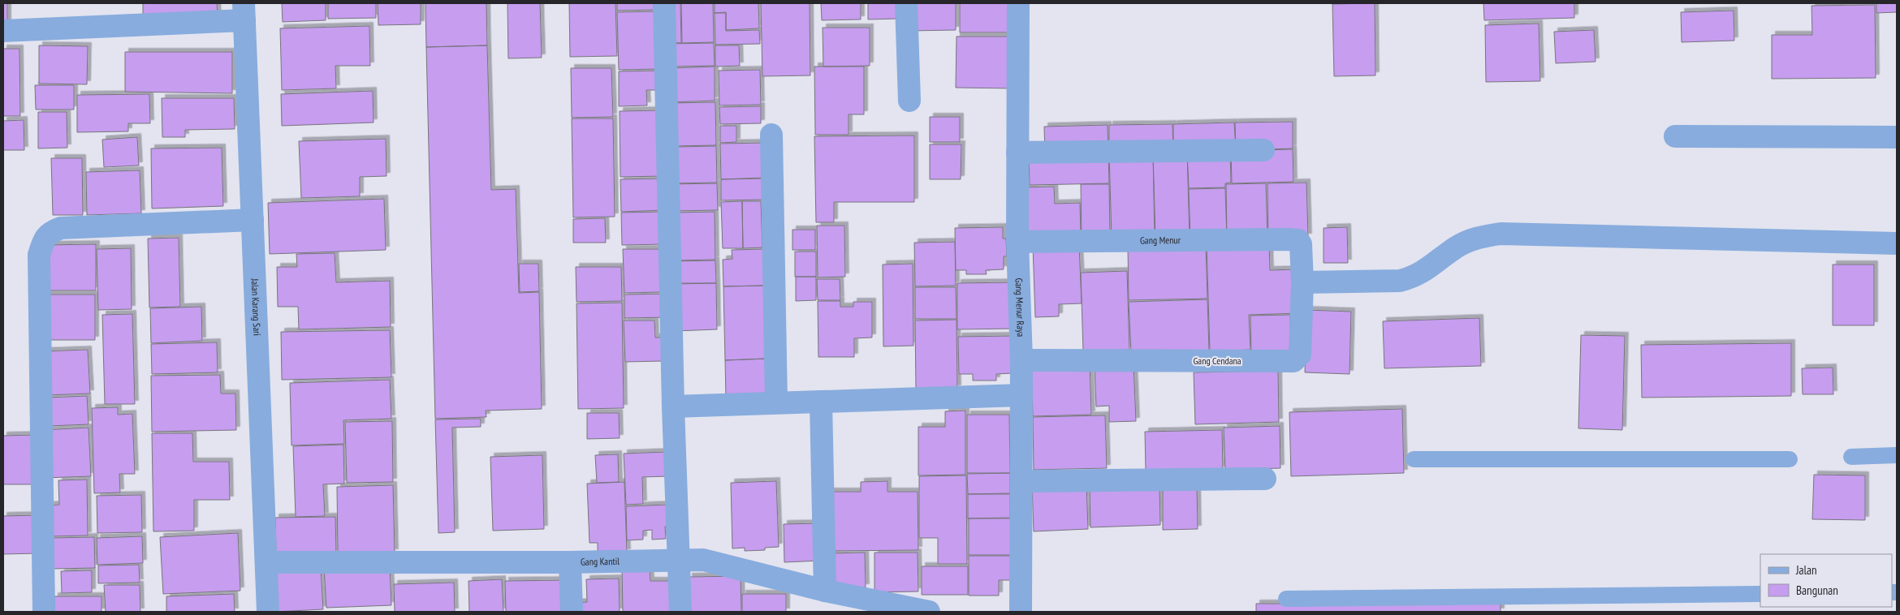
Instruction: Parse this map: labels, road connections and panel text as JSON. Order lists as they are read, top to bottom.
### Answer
{
  "streets": {
    "street": [
      "Gang Menur",
      "Jalan Karang Sari",
      "Gang Menur Raya",
      "Gang Cendana",
      "Gang Kantil"
    ]
  },
  "crossings": [
    ["Gang Menur", "Gang Menur Raya"],
    ["Gang Menur", "Gang Cendana"],
    ["Jalan Karang Sari", "Gang Kantil"],
    ["Gang Menur Raya", "Gang Cendana"]
  ],
  "legend": ["Jalan", "Bangunan"]
}
